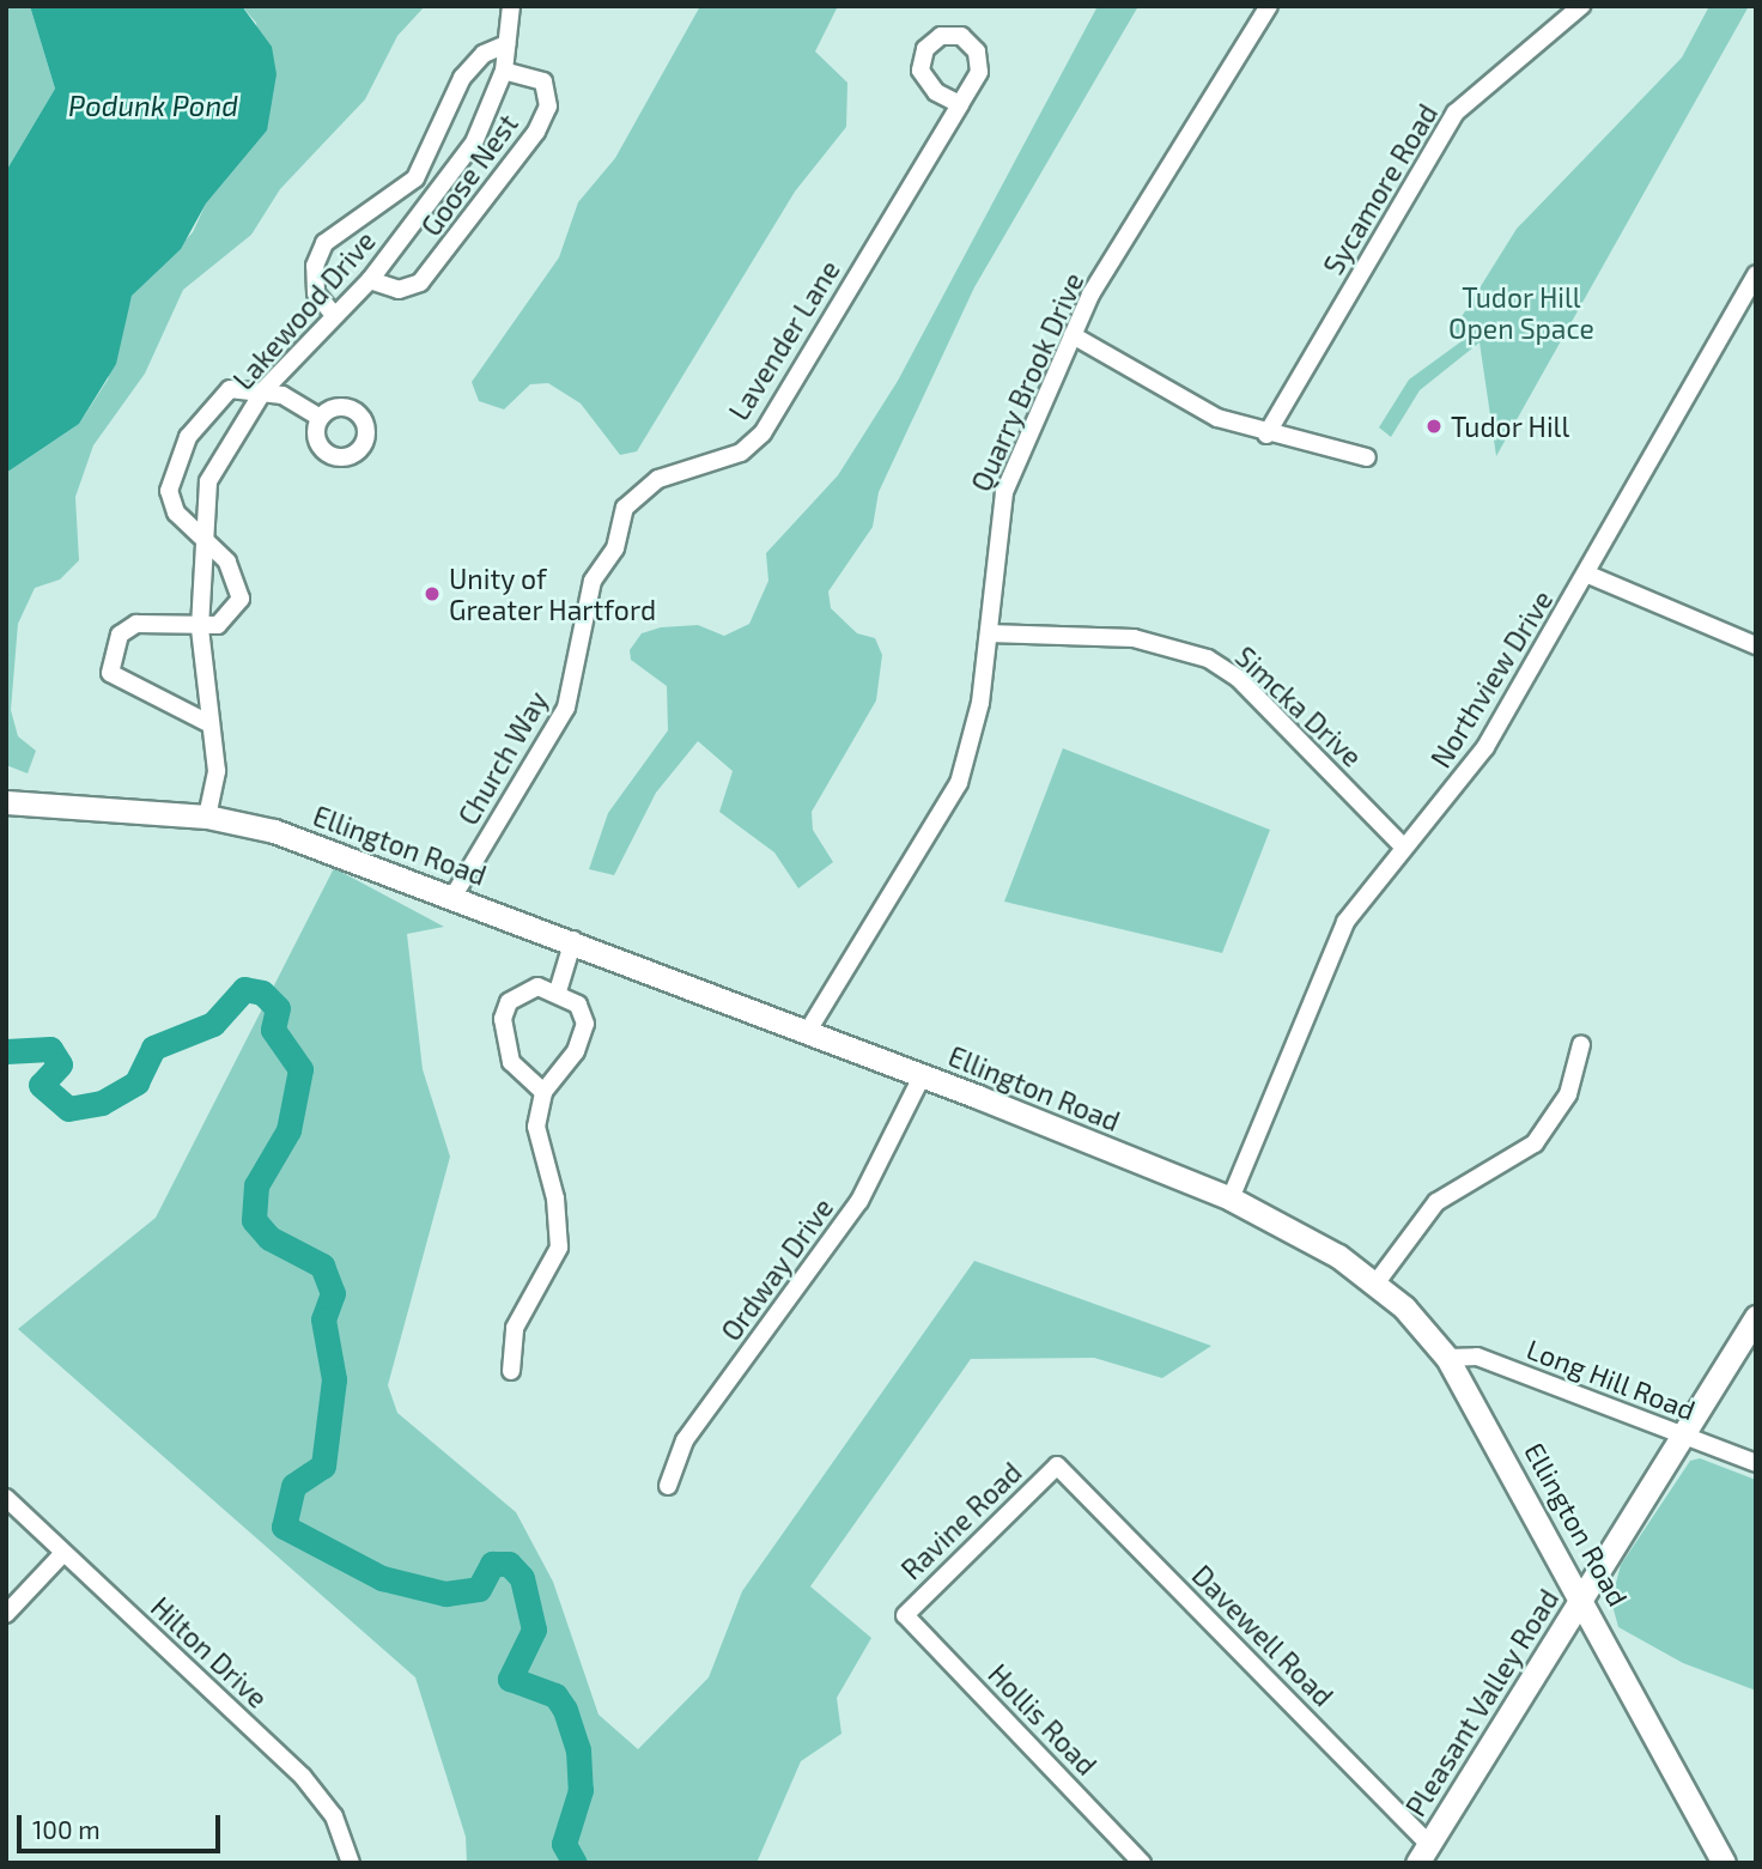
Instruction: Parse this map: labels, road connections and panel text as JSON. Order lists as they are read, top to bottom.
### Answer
{
  "streets": {
    "main road": ["Ellington Road", "Pleasant Valley Road"],
    "street": [
      "Goose Nest",
      "Sycamore Road",
      "Lakewood Drive",
      "Lavender Lane",
      "Quarry Brook Drive",
      "Northview Drive",
      "Simcka Drive",
      "Church Way",
      "Ordway Drive",
      "Long Hill Road",
      "Ravine Road",
      "Davewell Road",
      "Hilton Drive",
      "Hollis Road"
    ]
  },
  "crossings": [
    ["Goose Nest", "Lakewood Drive"],
    ["Lakewood Drive", "Ellington Road"],
    ["Lavender Lane", "Church Way"],
    ["Quarry Brook Drive", "Simcka Drive"],
    ["Quarry Brook Drive", "Ellington Road"],
    ["Northview Drive", "Simcka Drive"],
    ["Northview Drive", "Ellington Road"],
    ["Church Way", "Ellington Road"],
    ["Ellington Road", "Ordway Drive"],
    ["Ellington Road", "Long Hill Road"],
    ["Ellington Road", "Pleasant Valley Road"],
    ["Long Hill Road", "Pleasant Valley Road"],
    ["Ravine Road", "Davewell Road"],
    ["Ravine Road", "Hollis Road"],
    ["Davewell Road", "Pleasant Valley Road"]
  ],
  "water": ["Podunk Pond"],
  "parks": ["Tudor Hill Open Space"],
  "places": ["Tudor Hill", "Unity of Greater Hartford"],
  "scale_bar": "100 m"
}
